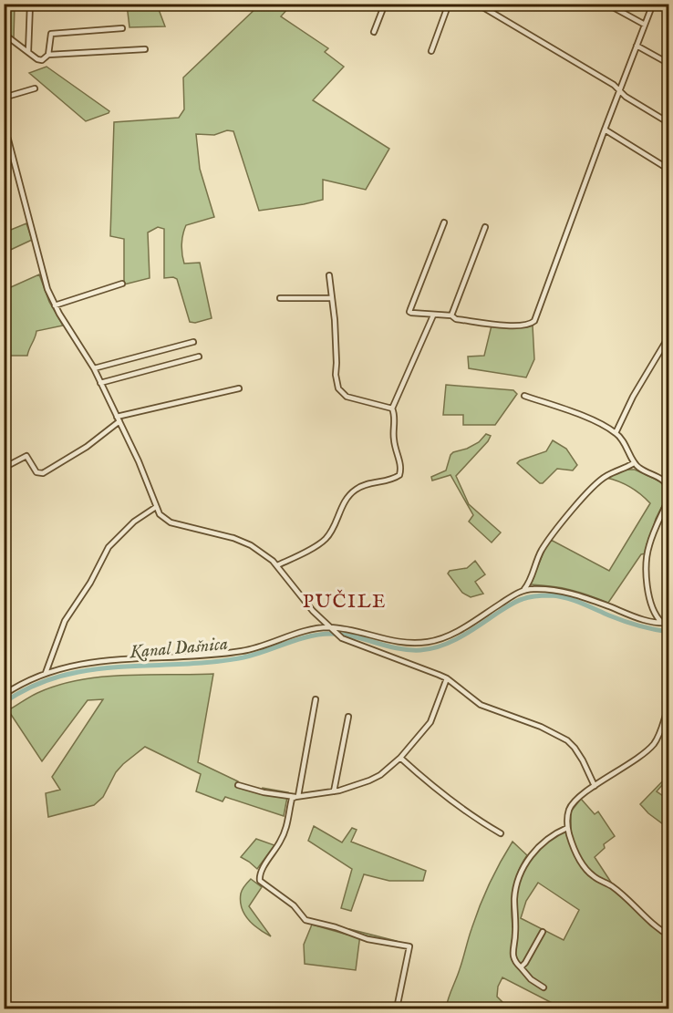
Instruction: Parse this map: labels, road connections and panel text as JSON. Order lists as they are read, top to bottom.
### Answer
{
  "districts": ["PUČILE"],
  "water": ["Kanal Dašnica"]
}
